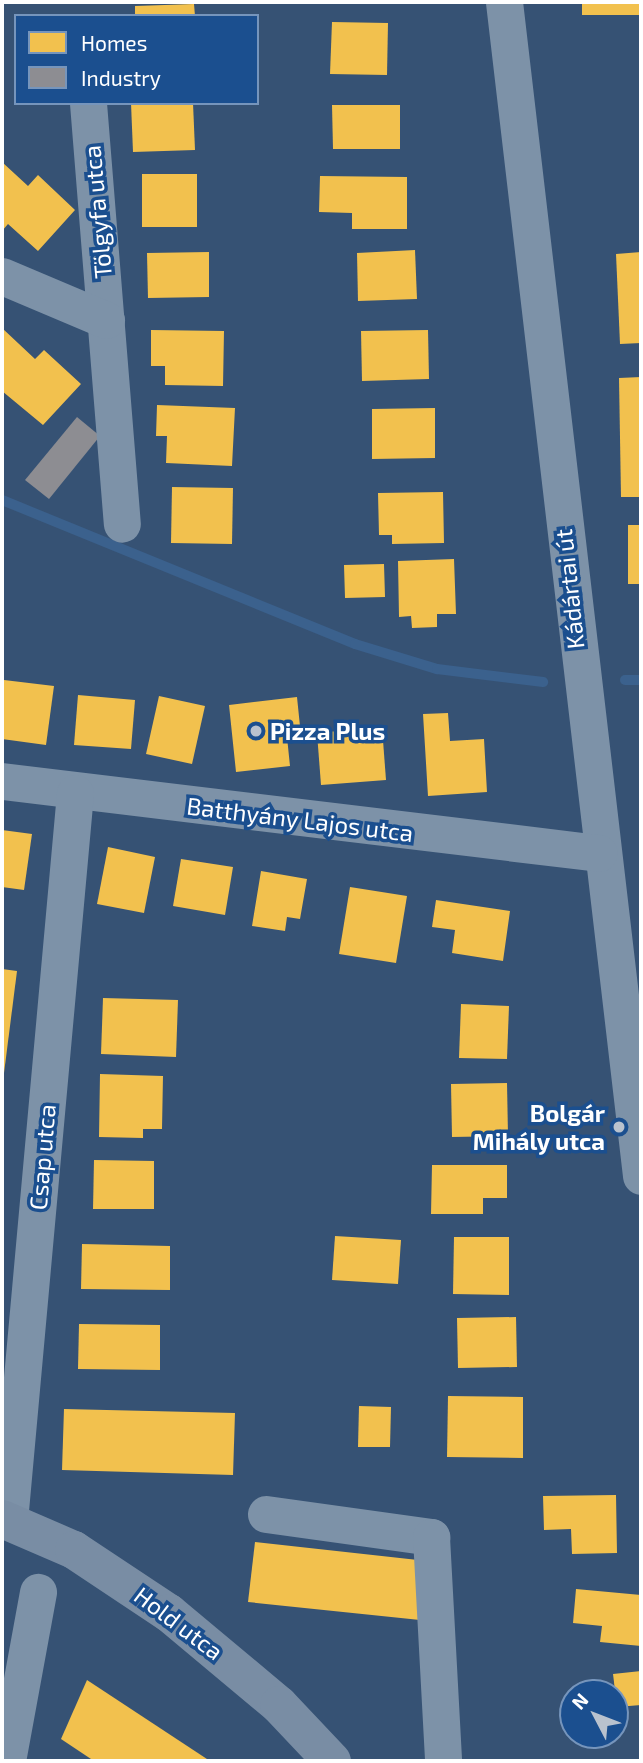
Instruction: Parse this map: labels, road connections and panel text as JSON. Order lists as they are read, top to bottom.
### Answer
{
  "streets": {
    "street": [
      "Tölgyfa utca",
      "Kádártai út",
      "Batthyány Lajos utca",
      "Csap utca",
      "Hold utca"
    ]
  },
  "crossings": [
    ["Kádártai út", "Batthyány Lajos utca"],
    ["Batthyány Lajos utca", "Csap utca"],
    ["Csap utca", "Hold utca"]
  ],
  "places": ["Pizza Plus", "Bolgár Mihály utca"],
  "legend": ["Homes", "Industry"],
  "north": "top left"
}
